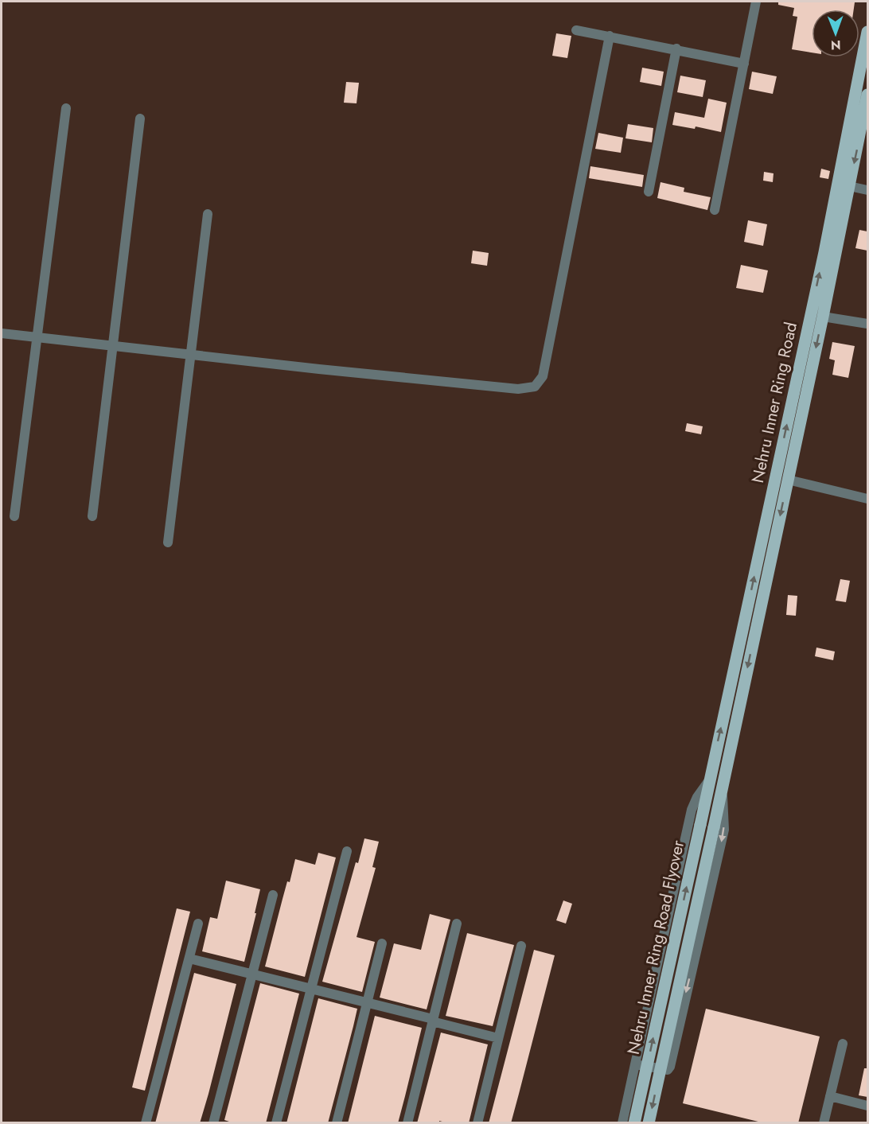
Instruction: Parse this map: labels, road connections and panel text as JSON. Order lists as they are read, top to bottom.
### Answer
{
  "streets": {
    "main road": ["Nehru Inner Ring Road", "Nehru Inner Ring Road Flyover"]
  },
  "crossings": [
    ["Nehru Inner Ring Road", "Nehru Inner Ring Road Flyover"]
  ],
  "north": "bottom"
}
